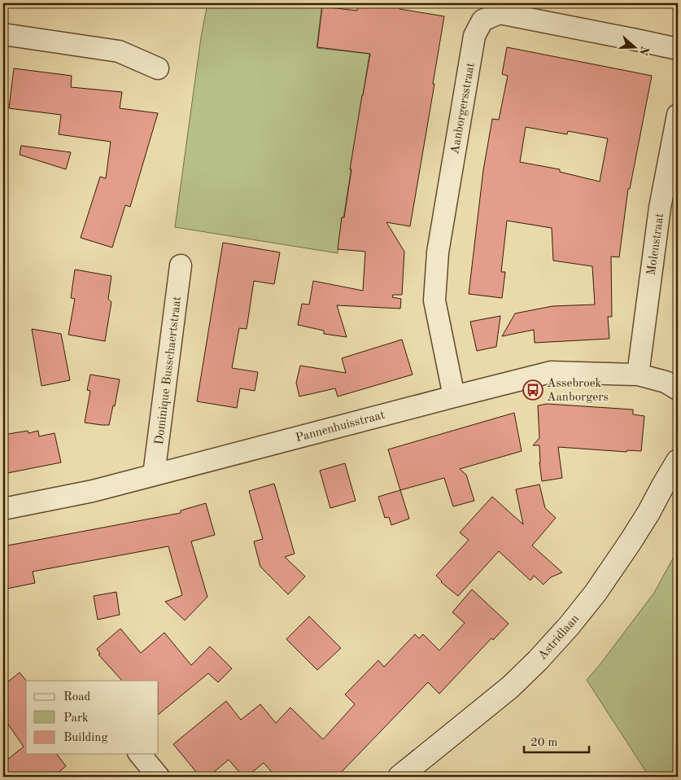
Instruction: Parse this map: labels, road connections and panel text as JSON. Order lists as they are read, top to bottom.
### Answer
{
  "streets": {
    "main road": ["Astridlaan"],
    "street": [
      "Aanborgersstraat",
      "Molenstraat",
      "Dominique Busschaertstraat",
      "Pannenhuisstraat"
    ]
  },
  "crossings": [
    ["Aanborgersstraat", "Pannenhuisstraat"],
    ["Molenstraat", "Pannenhuisstraat"],
    ["Dominique Busschaertstraat", "Pannenhuisstraat"]
  ],
  "places": {
    "bus stop": ["Assebroek Aanborgers"]
  },
  "legend": ["Road", "Park", "Building"],
  "scale_bar": "20 m",
  "north": "right"
}
